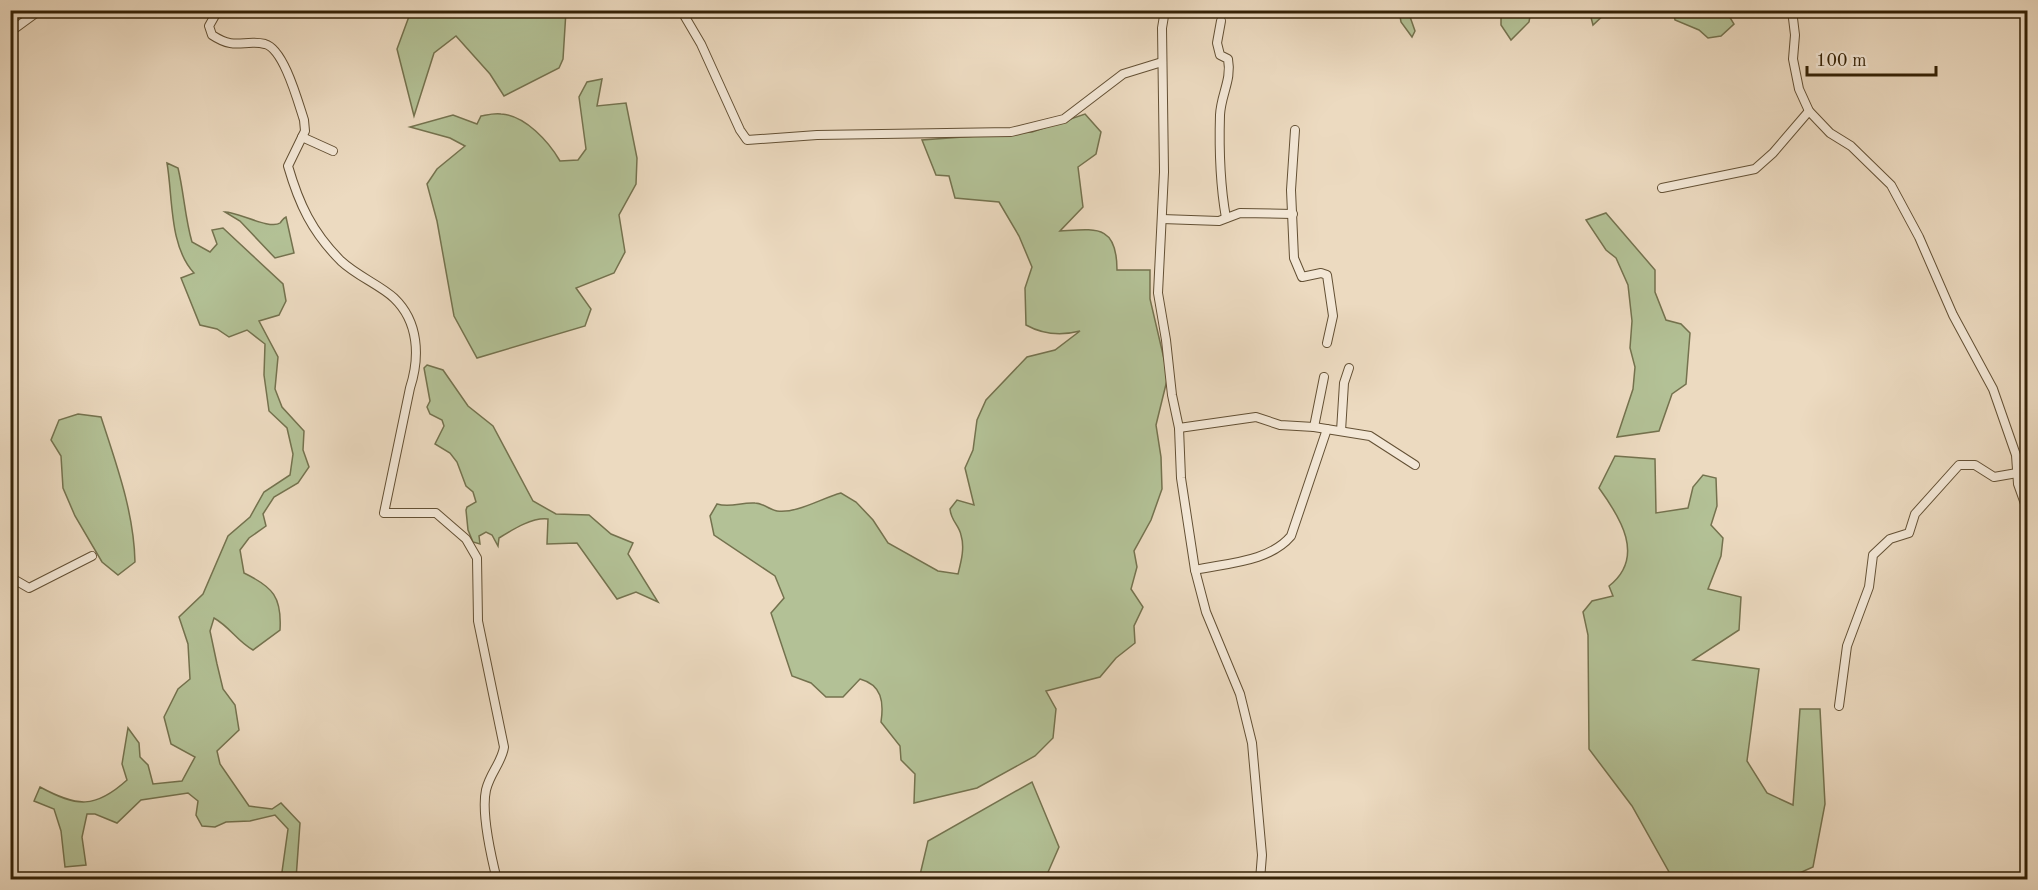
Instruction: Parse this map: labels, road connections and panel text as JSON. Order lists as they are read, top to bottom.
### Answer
{
  "scale_bar": "100 m"
}
